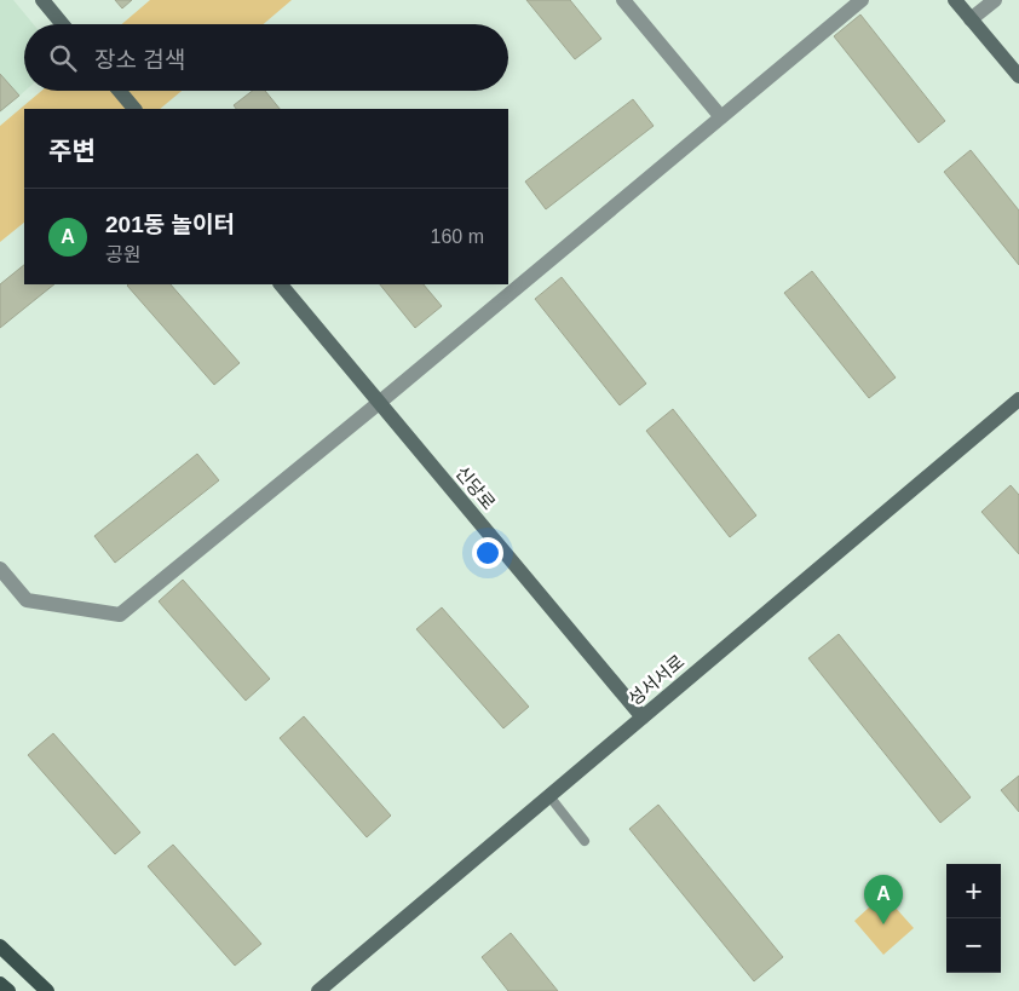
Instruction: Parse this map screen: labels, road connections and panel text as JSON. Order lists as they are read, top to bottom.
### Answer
{
  "streets": {
    "main road": ["신당로", "성서서로"]
  },
  "crossings": [
    ["신당로", "성서서로"]
  ],
  "page": {
    "search": "장소 검색",
    "heading": "주변",
    "list": [
      {
        "mark": "A",
        "name": "201동 놀이터",
        "note": "공원",
        "value": "160 m"
      }
    ],
    "map_buttons": ["+", "−"],
    "pins": "A"
  }
}
